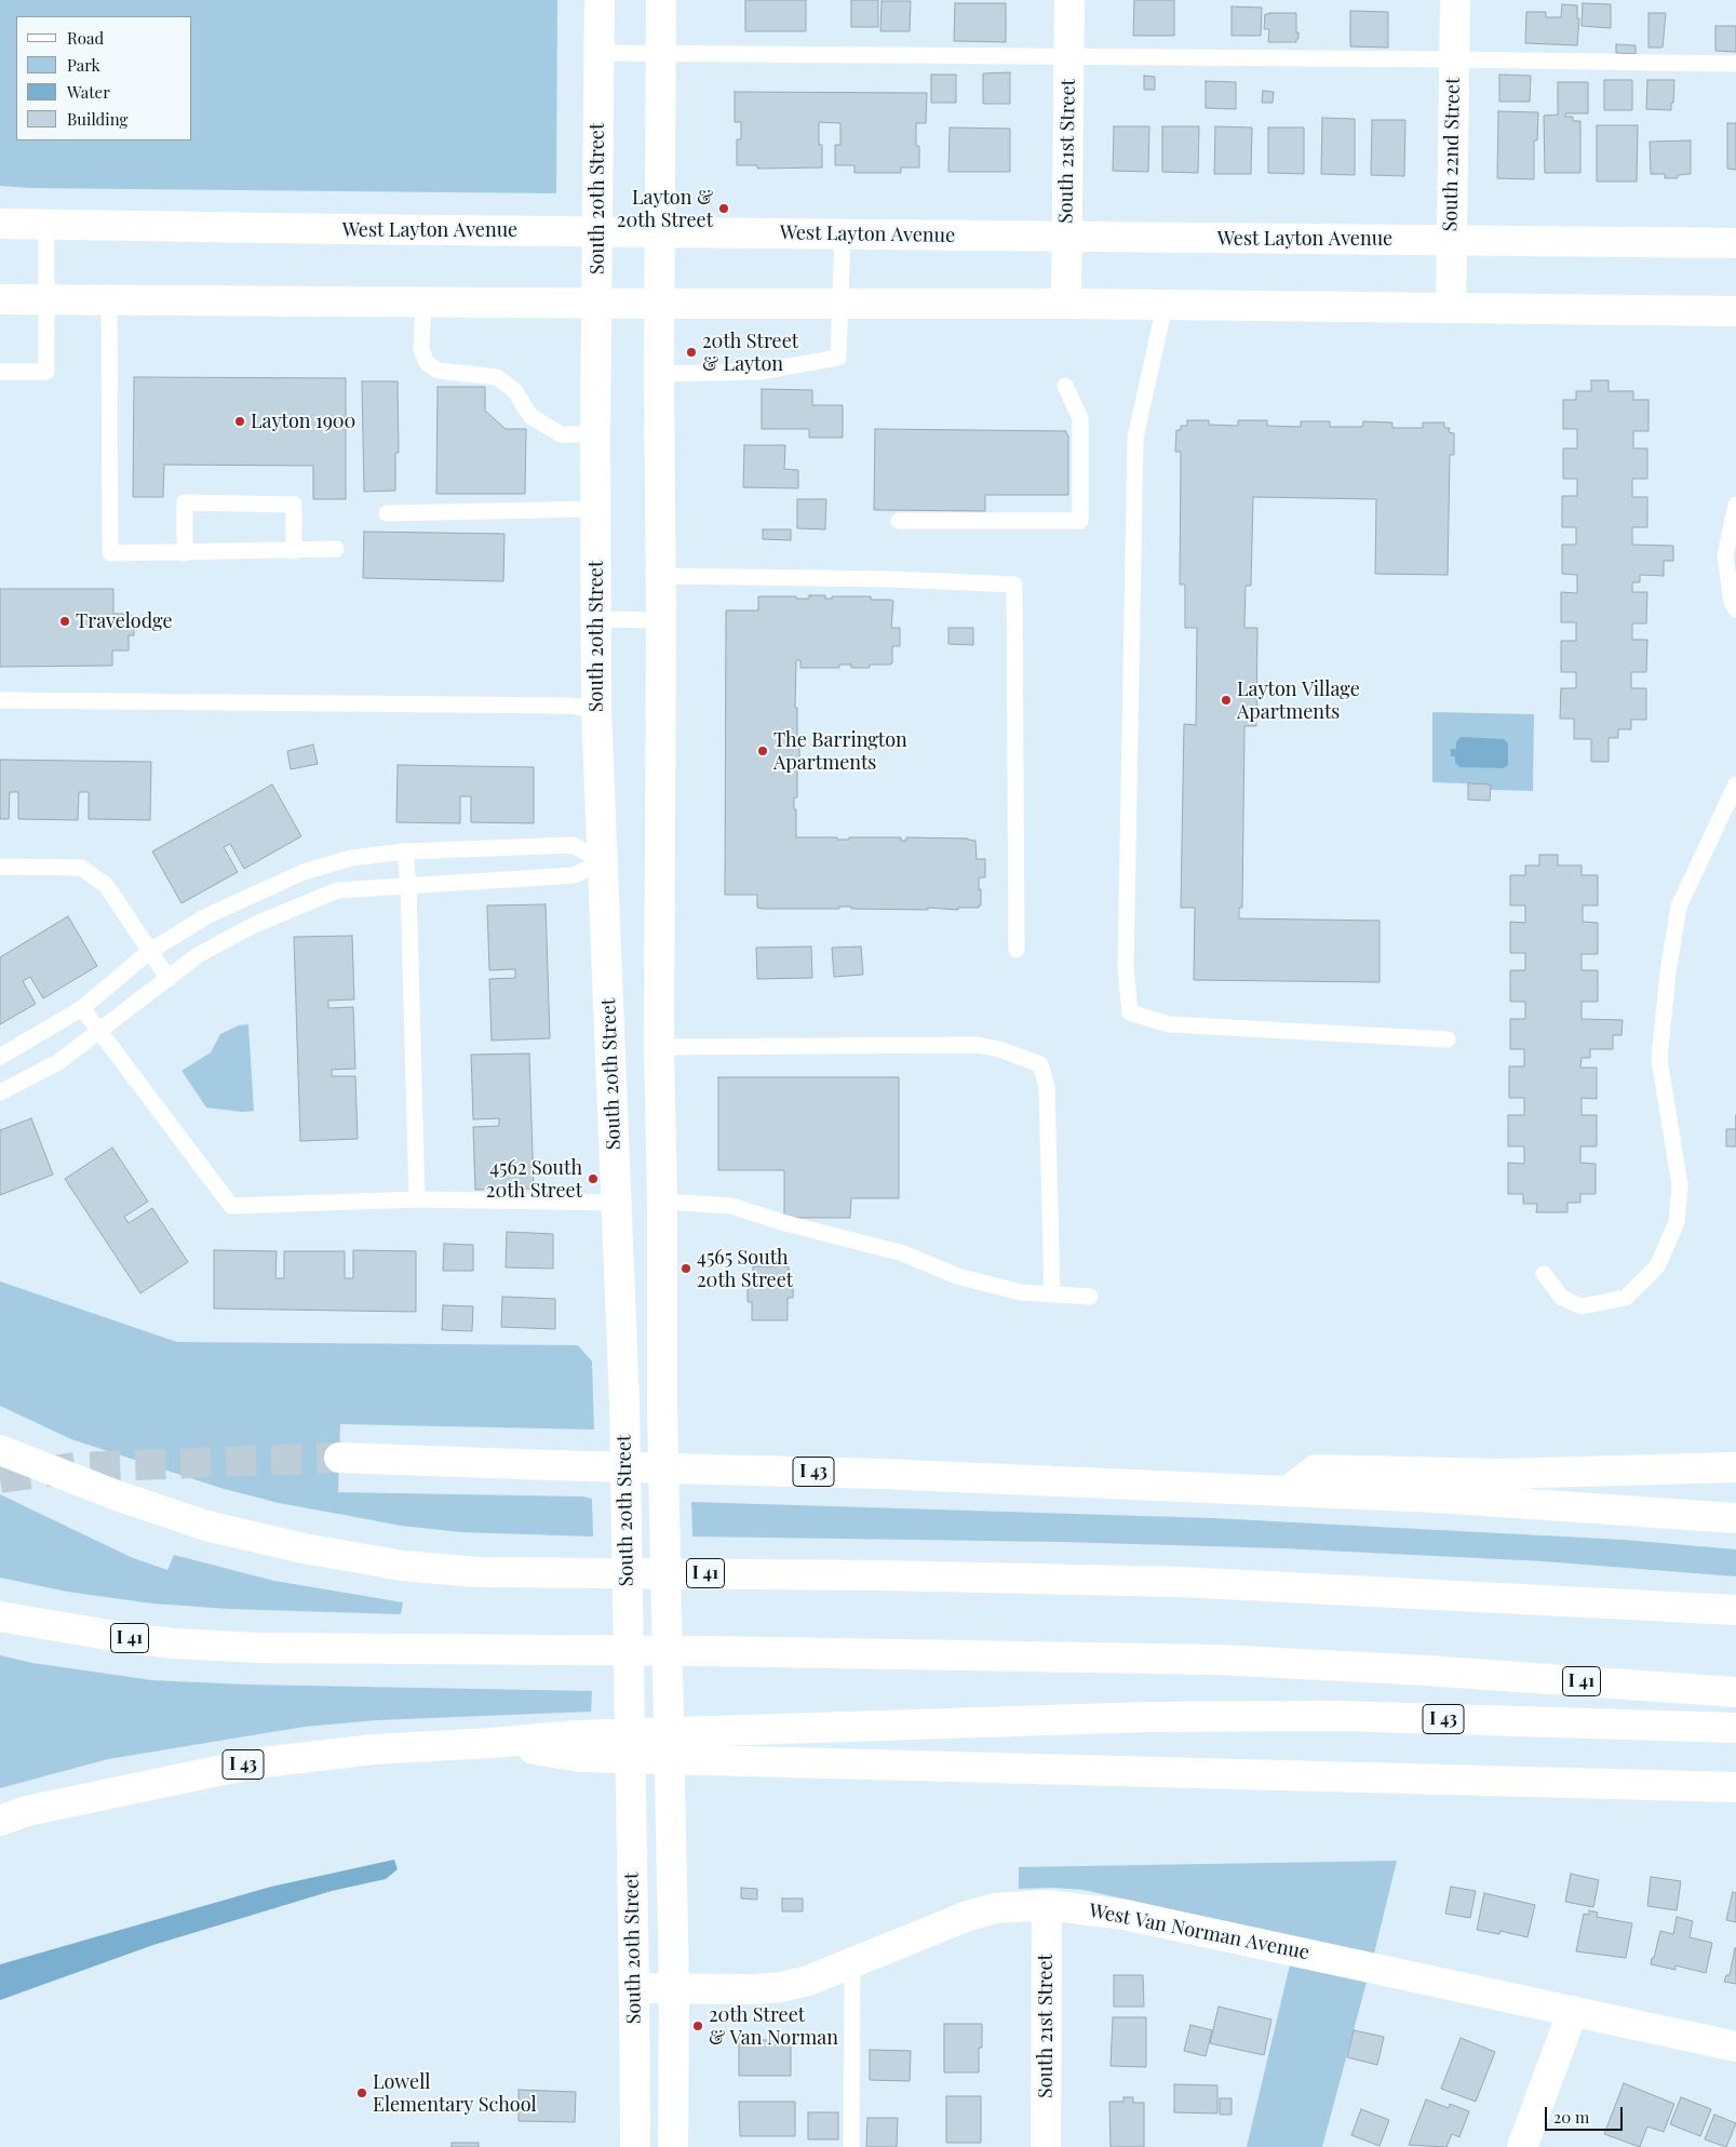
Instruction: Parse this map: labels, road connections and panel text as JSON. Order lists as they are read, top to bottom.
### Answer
{
  "streets": {
    "main road": [
      "South 21st Street",
      "South 22nd Street",
      "South 20th Street",
      "West Layton Avenue",
      "I 43",
      "I 41",
      "West Van Norman Avenue"
    ]
  },
  "crossings": [
    ["South 21st Street", "West Layton Avenue"],
    ["South 21st Street", "West Van Norman Avenue"],
    ["South 22nd Street", "West Layton Avenue"],
    ["South 20th Street", "West Layton Avenue"],
    ["South 20th Street", "West Van Norman Avenue"]
  ],
  "places": [
    "Layton & 20th Street",
    "20th Street & Layton",
    "Layton 1900",
    "Travelodge",
    "Layton Village Apartments",
    "The Barrington Apartments",
    "4562 South 20th Street",
    "4565 South 20th Street",
    "20th Street & Van Norman",
    "Lowell Elementary School"
  ],
  "legend": [
    "Road",
    "Park",
    "Water",
    "Building"
  ],
  "scale_bar": "20 m"
}
